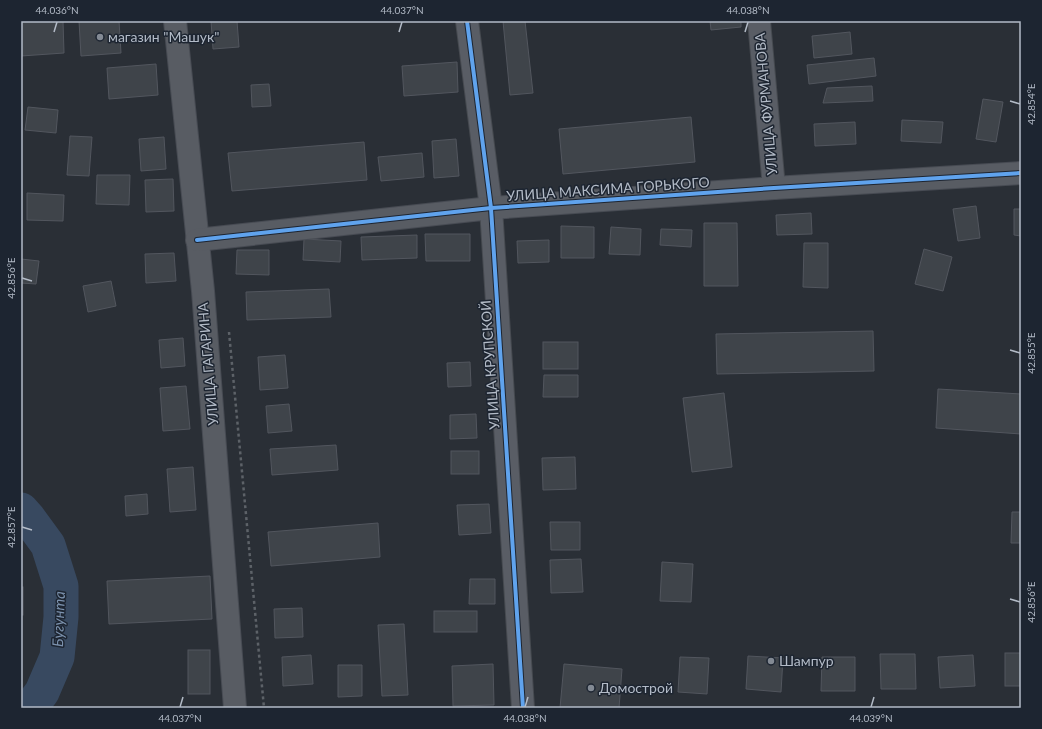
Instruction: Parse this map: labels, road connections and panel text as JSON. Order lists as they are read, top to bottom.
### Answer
{
  "streets": {
    "street": [
      "УЛИЦА ФУРМАНОВА",
      "УЛИЦА МАКСИМА ГОРЬКОГО",
      "УЛИЦА ГАГАРИНА",
      "УЛИЦА КРУПСКОЙ"
    ]
  },
  "crossings": [
    ["УЛИЦА ФУРМАНОВА", "УЛИЦА МАКСИМА ГОРЬКОГО"],
    ["УЛИЦА МАКСИМА ГОРЬКОГО", "УЛИЦА ГАГАРИНА"],
    ["УЛИЦА МАКСИМА ГОРЬКОГО", "УЛИЦА КРУПСКОЙ"]
  ],
  "water": ["Бугунта"],
  "places": ["магазин \"Машук\"", "Шампур", "Домострой"],
  "coordinates": [
    "44.036°N",
    "44.037°N",
    "44.038°N",
    "42.854°E",
    "42.856°E",
    "42.855°E",
    "42.857°E",
    "44.039°N"
  ]
}
